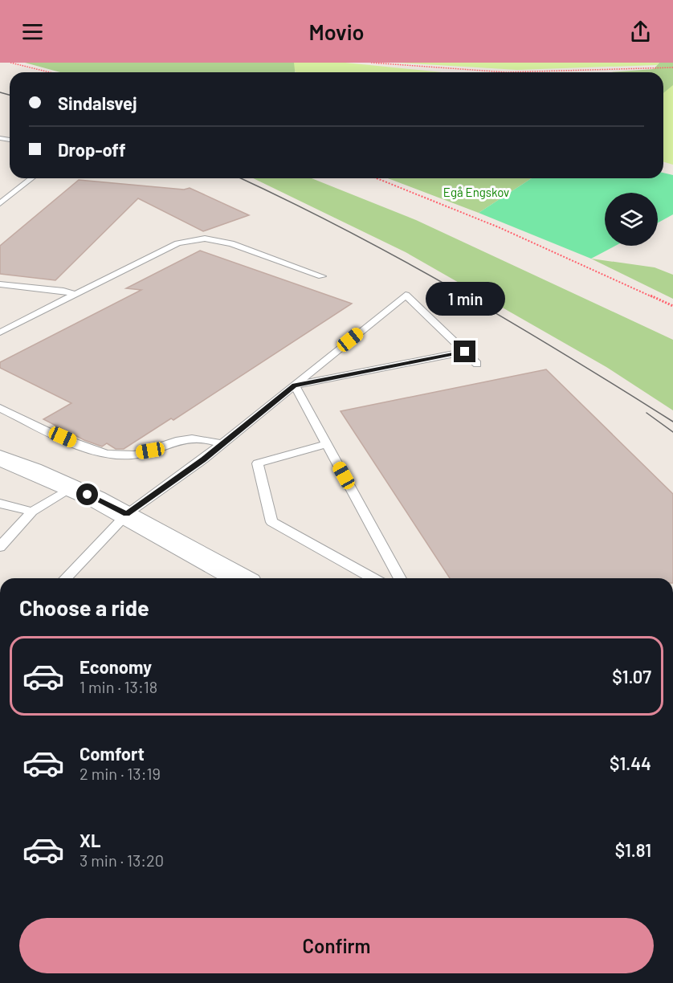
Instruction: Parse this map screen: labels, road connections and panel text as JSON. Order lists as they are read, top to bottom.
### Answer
{
  "parks": ["Egå Engskov"],
  "page": {
    "header": "Movio",
    "banner": ["Sindalsvej", "Drop-off"],
    "bubble": "1 min",
    "heading": "Choose a ride",
    "list": [
      {
        "name": "Economy",
        "note": "1 min · 13:18",
        "value": "$1.07"
      },
      {
        "name": "Comfort",
        "note": "2 min · 13:19",
        "value": "$1.44"
      },
      {
        "name": "XL",
        "note": "3 min · 13:20",
        "value": "$1.81"
      }
    ],
    "buttons": "Confirm"
  }
}
